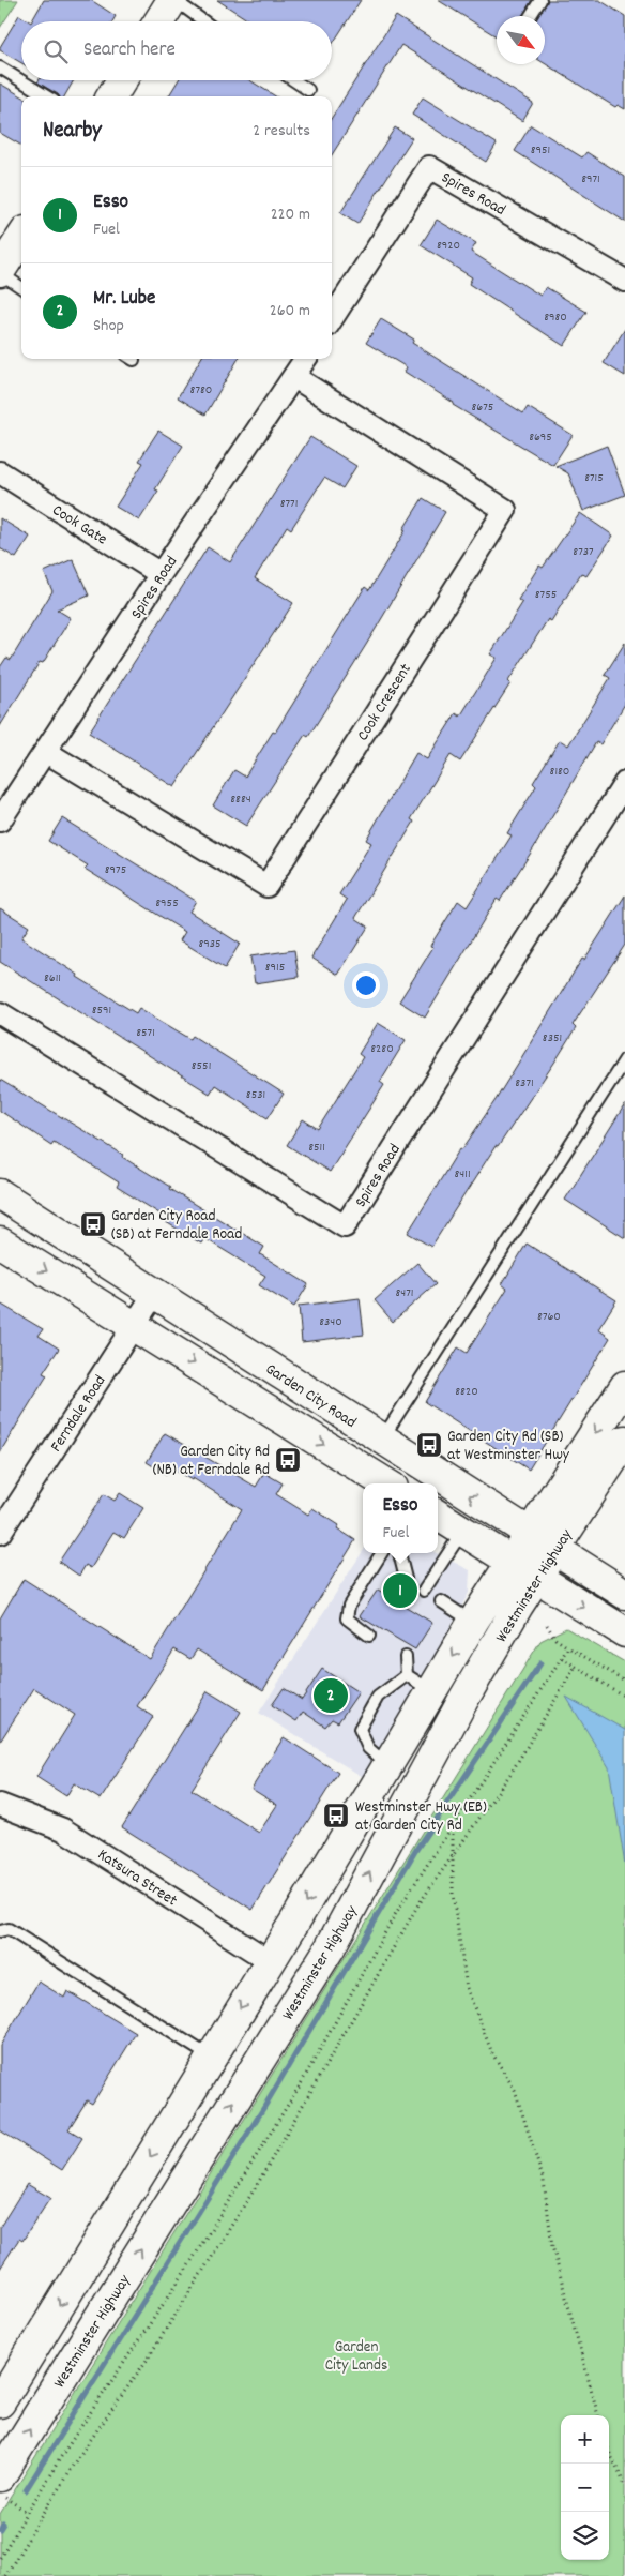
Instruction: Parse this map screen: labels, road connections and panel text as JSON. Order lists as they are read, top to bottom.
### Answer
{
  "streets": {
    "main road": ["Garden City Road", "Westminster Highway"],
    "street": [
      "Spires Road",
      "Cook Gate",
      "Cook Crescent",
      "Ferndale Road",
      "Katsura Street"
    ]
  },
  "crossings": [
    ["Spires Road", "Cook Gate"],
    ["Spires Road", "Cook Crescent"],
    ["Garden City Road", "Ferndale Road"],
    ["Garden City Road", "Westminster Highway"],
    ["Westminster Highway", "Katsura Street"]
  ],
  "parks": ["Garden City Lands"],
  "places": {
    "bus stop": [
      "Garden City Road (SB) at Ferndale Road",
      "Garden City Rd (SB) at Westminster Hwy",
      "Garden City Rd (NB) at Ferndale Rd",
      "Westminster Hwy (EB) at Garden City Rd"
    ]
  },
  "house_numbers": [
    "8951",
    "8971",
    "8920",
    "8980",
    "8780",
    "8675",
    "8695",
    "8715",
    "8771",
    "8737",
    "8755",
    "8180",
    "8884",
    "8975",
    "8955",
    "8935",
    "8915",
    "8611",
    "8591",
    "8571",
    "8351",
    "8280",
    "8551",
    "8371",
    "8531",
    "8511",
    "8411",
    "8471",
    "8760",
    "8340",
    "8820"
  ],
  "north": "bottom right",
  "page": {
    "search": "Search here",
    "heading": ["Nearby", "2 results"],
    "list": [
      {
        "mark": "1",
        "name": "Esso",
        "note": "Fuel",
        "value": "220 m"
      },
      {
        "mark": "2",
        "name": "Mr. Lube",
        "note": "Shop",
        "value": "260 m"
      }
    ],
    "popup": ["Esso", "Fuel"],
    "pins": ["1", "2"],
    "map_buttons": ["+", "−"]
  }
}
